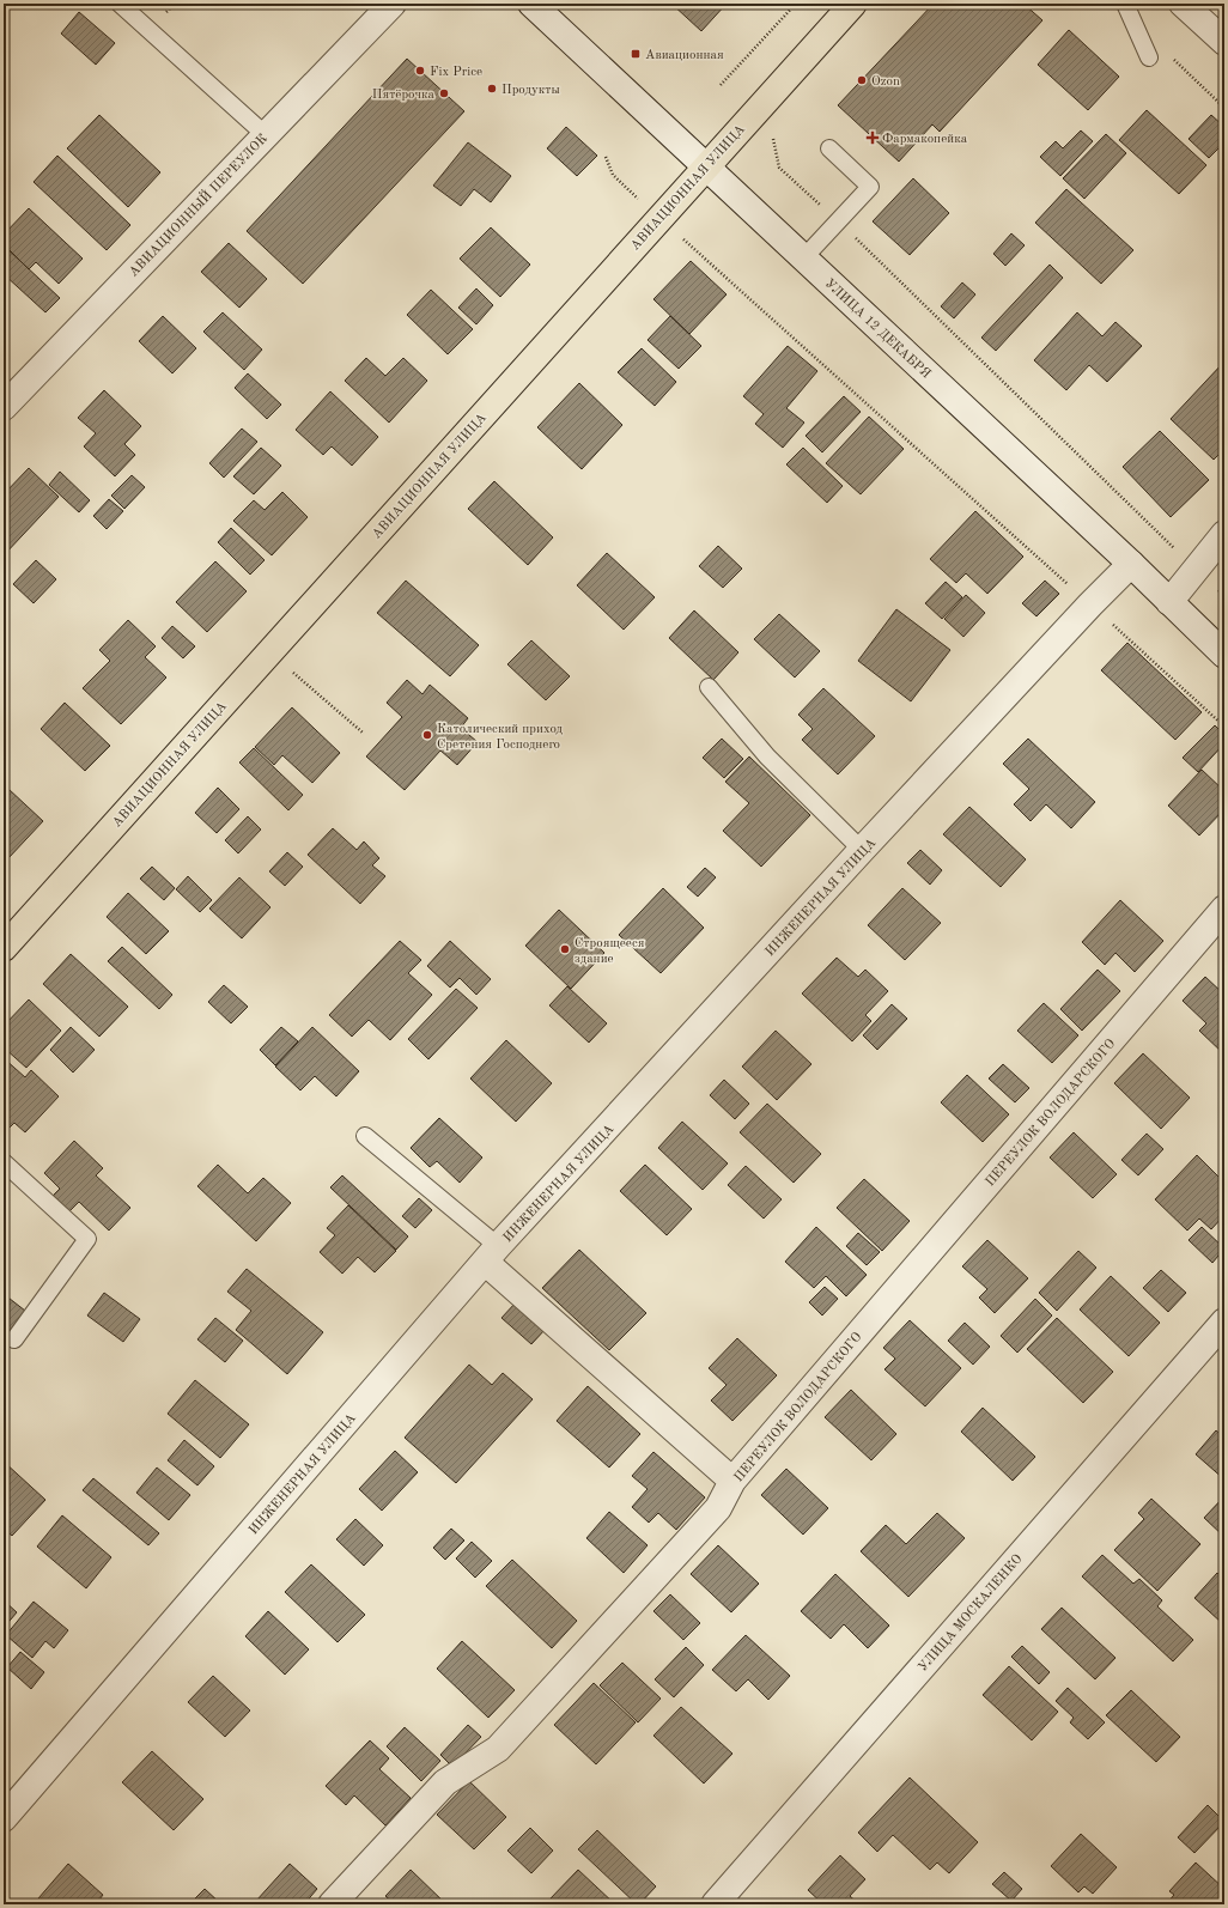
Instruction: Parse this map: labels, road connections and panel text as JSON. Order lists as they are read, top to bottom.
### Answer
{
  "streets": {
    "main road": ["АВИАЦИОННАЯ УЛИЦА"],
    "street": [
      "АВИАЦИОННЫЙ ПЕРЕУЛОК",
      "УЛИЦА 12 ДЕКАБРЯ",
      "ИНЖЕНЕРНАЯ УЛИЦА",
      "ПЕРЕУЛОК ВОЛОДАРСКОГО",
      "УЛИЦА МОСКАЛЕНКО"
    ]
  },
  "crossings": [
    ["АВИАЦИОННАЯ УЛИЦА", "УЛИЦА 12 ДЕКАБРЯ"],
    ["УЛИЦА 12 ДЕКАБРЯ", "ИНЖЕНЕРНАЯ УЛИЦА"]
  ],
  "places": {
    "transit": ["Авиационная"],
    "other": [
      "Fix Price",
      "Ozon",
      "Продукты",
      "Пятёрочка",
      "Католический приход Сретения Господнего",
      "Строящееся здание"
    ],
    "health": ["Фармакопейка"]
  }
}
